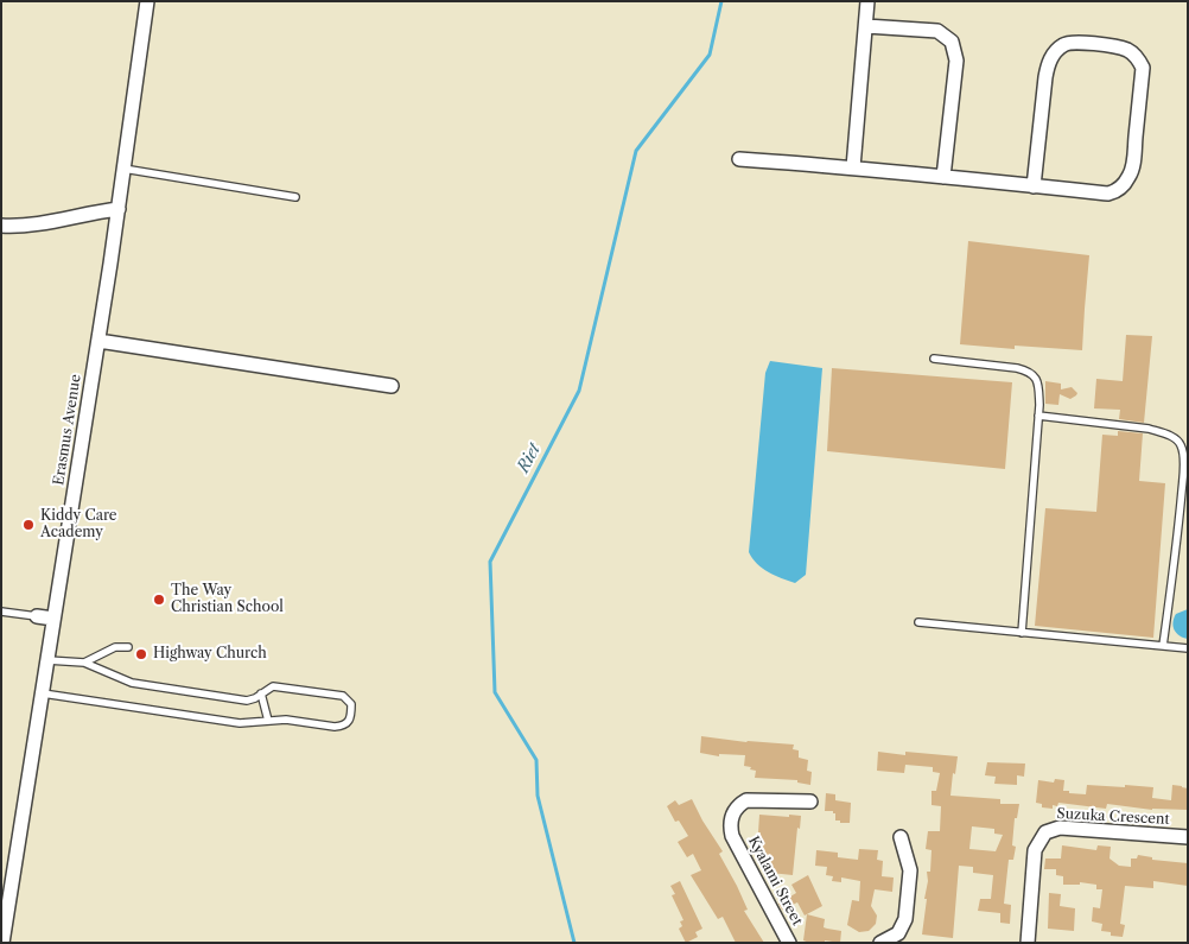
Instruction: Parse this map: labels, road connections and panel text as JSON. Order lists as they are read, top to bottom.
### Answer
{
  "streets": {
    "street": ["Erasmus Avenue", "Suzuka Crescent", "Kyalami Street"]
  },
  "water": ["Riet"],
  "places": ["Kiddy Care Academy", "The Way Christian School", "Highway Church"]
}
